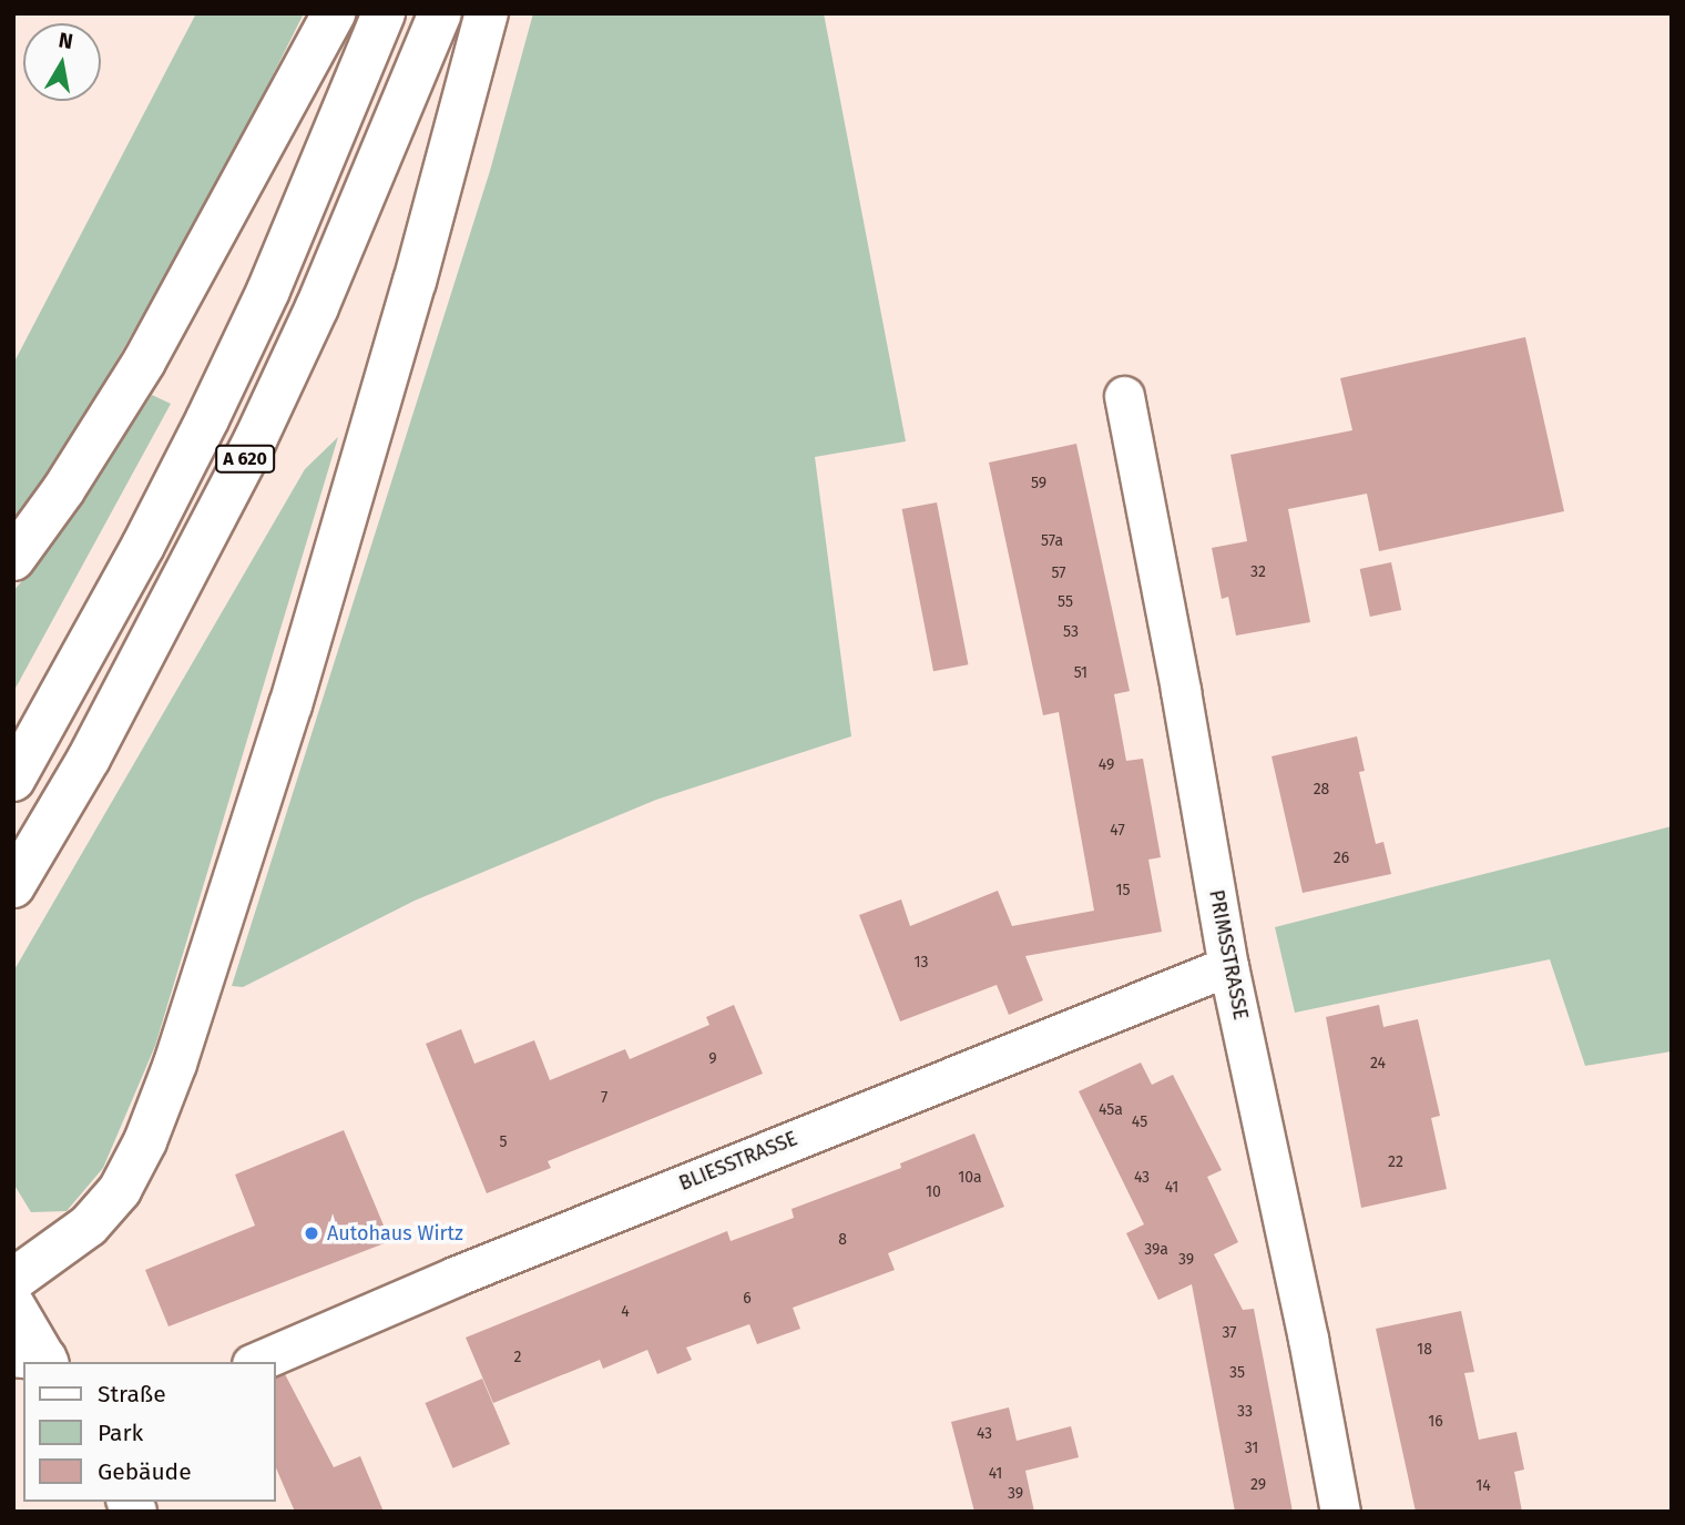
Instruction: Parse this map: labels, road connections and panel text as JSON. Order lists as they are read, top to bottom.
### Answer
{
  "streets": {
    "main road": ["A 620"],
    "street": ["PRIMSSTRASSE", "BLIESSTRASSE"]
  },
  "crossings": [
    ["PRIMSSTRASSE", "BLIESSTRASSE"]
  ],
  "places": ["Autohaus Wirtz"],
  "house_numbers": [
    "59",
    "57a",
    "32",
    "57",
    "55",
    "53",
    "51",
    "49",
    "28",
    "47",
    "26",
    "15",
    "13",
    "9",
    "24",
    "7",
    "45a",
    "45",
    "5",
    "22",
    "10a",
    "43",
    "41",
    "10",
    "8",
    "39a",
    "39",
    "6",
    "4",
    "37",
    "18",
    "2",
    "35",
    "33",
    "16",
    "43",
    "31",
    "41",
    "29",
    "14",
    "39"
  ],
  "legend": ["Straße", "Park", "Gebäude"],
  "north": "top"
}
